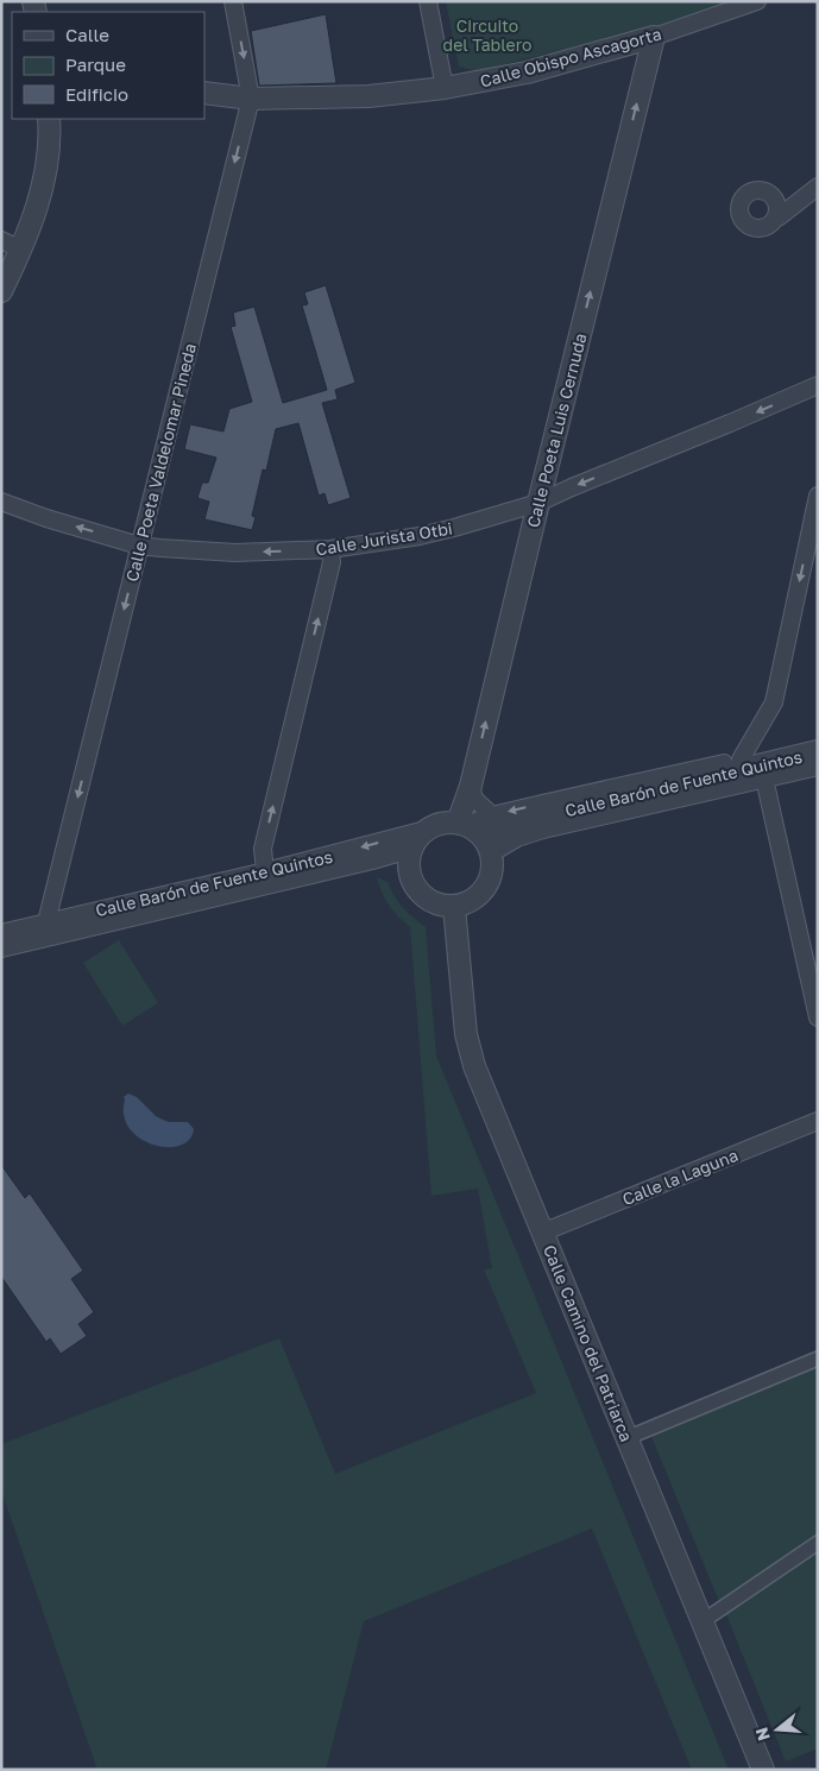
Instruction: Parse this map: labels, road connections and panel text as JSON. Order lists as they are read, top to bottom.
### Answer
{
  "streets": {
    "street": [
      "Calle Obispo Ascagorta",
      "Calle Poeta Luis Cernuda",
      "Calle Poeta Valdelomar Pineda",
      "Calle Jurista Otbi",
      "Calle Barón de Fuente Quintos",
      "Calle la Laguna",
      "Calle Camino del Patriarca"
    ]
  },
  "crossings": [
    ["Calle Obispo Ascagorta", "Calle Poeta Luis Cernuda"],
    ["Calle Obispo Ascagorta", "Calle Poeta Valdelomar Pineda"],
    ["Calle Poeta Luis Cernuda", "Calle Jurista Otbi"],
    ["Calle Poeta Luis Cernuda", "Calle Barón de Fuente Quintos"],
    ["Calle Poeta Luis Cernuda", "Calle Camino del Patriarca"],
    ["Calle Poeta Valdelomar Pineda", "Calle Jurista Otbi"],
    ["Calle Poeta Valdelomar Pineda", "Calle Barón de Fuente Quintos"],
    ["Calle Barón de Fuente Quintos", "Calle Camino del Patriarca"],
    ["Calle la Laguna", "Calle Camino del Patriarca"]
  ],
  "one_way": ["Calle Poeta Luis Cernuda", "Calle Poeta Valdelomar Pineda", "Calle Jurista Otbi"],
  "parks": ["Circuito del Tablero"],
  "legend": ["Calle", "Parque", "Edificio"],
  "north": "left"
}
